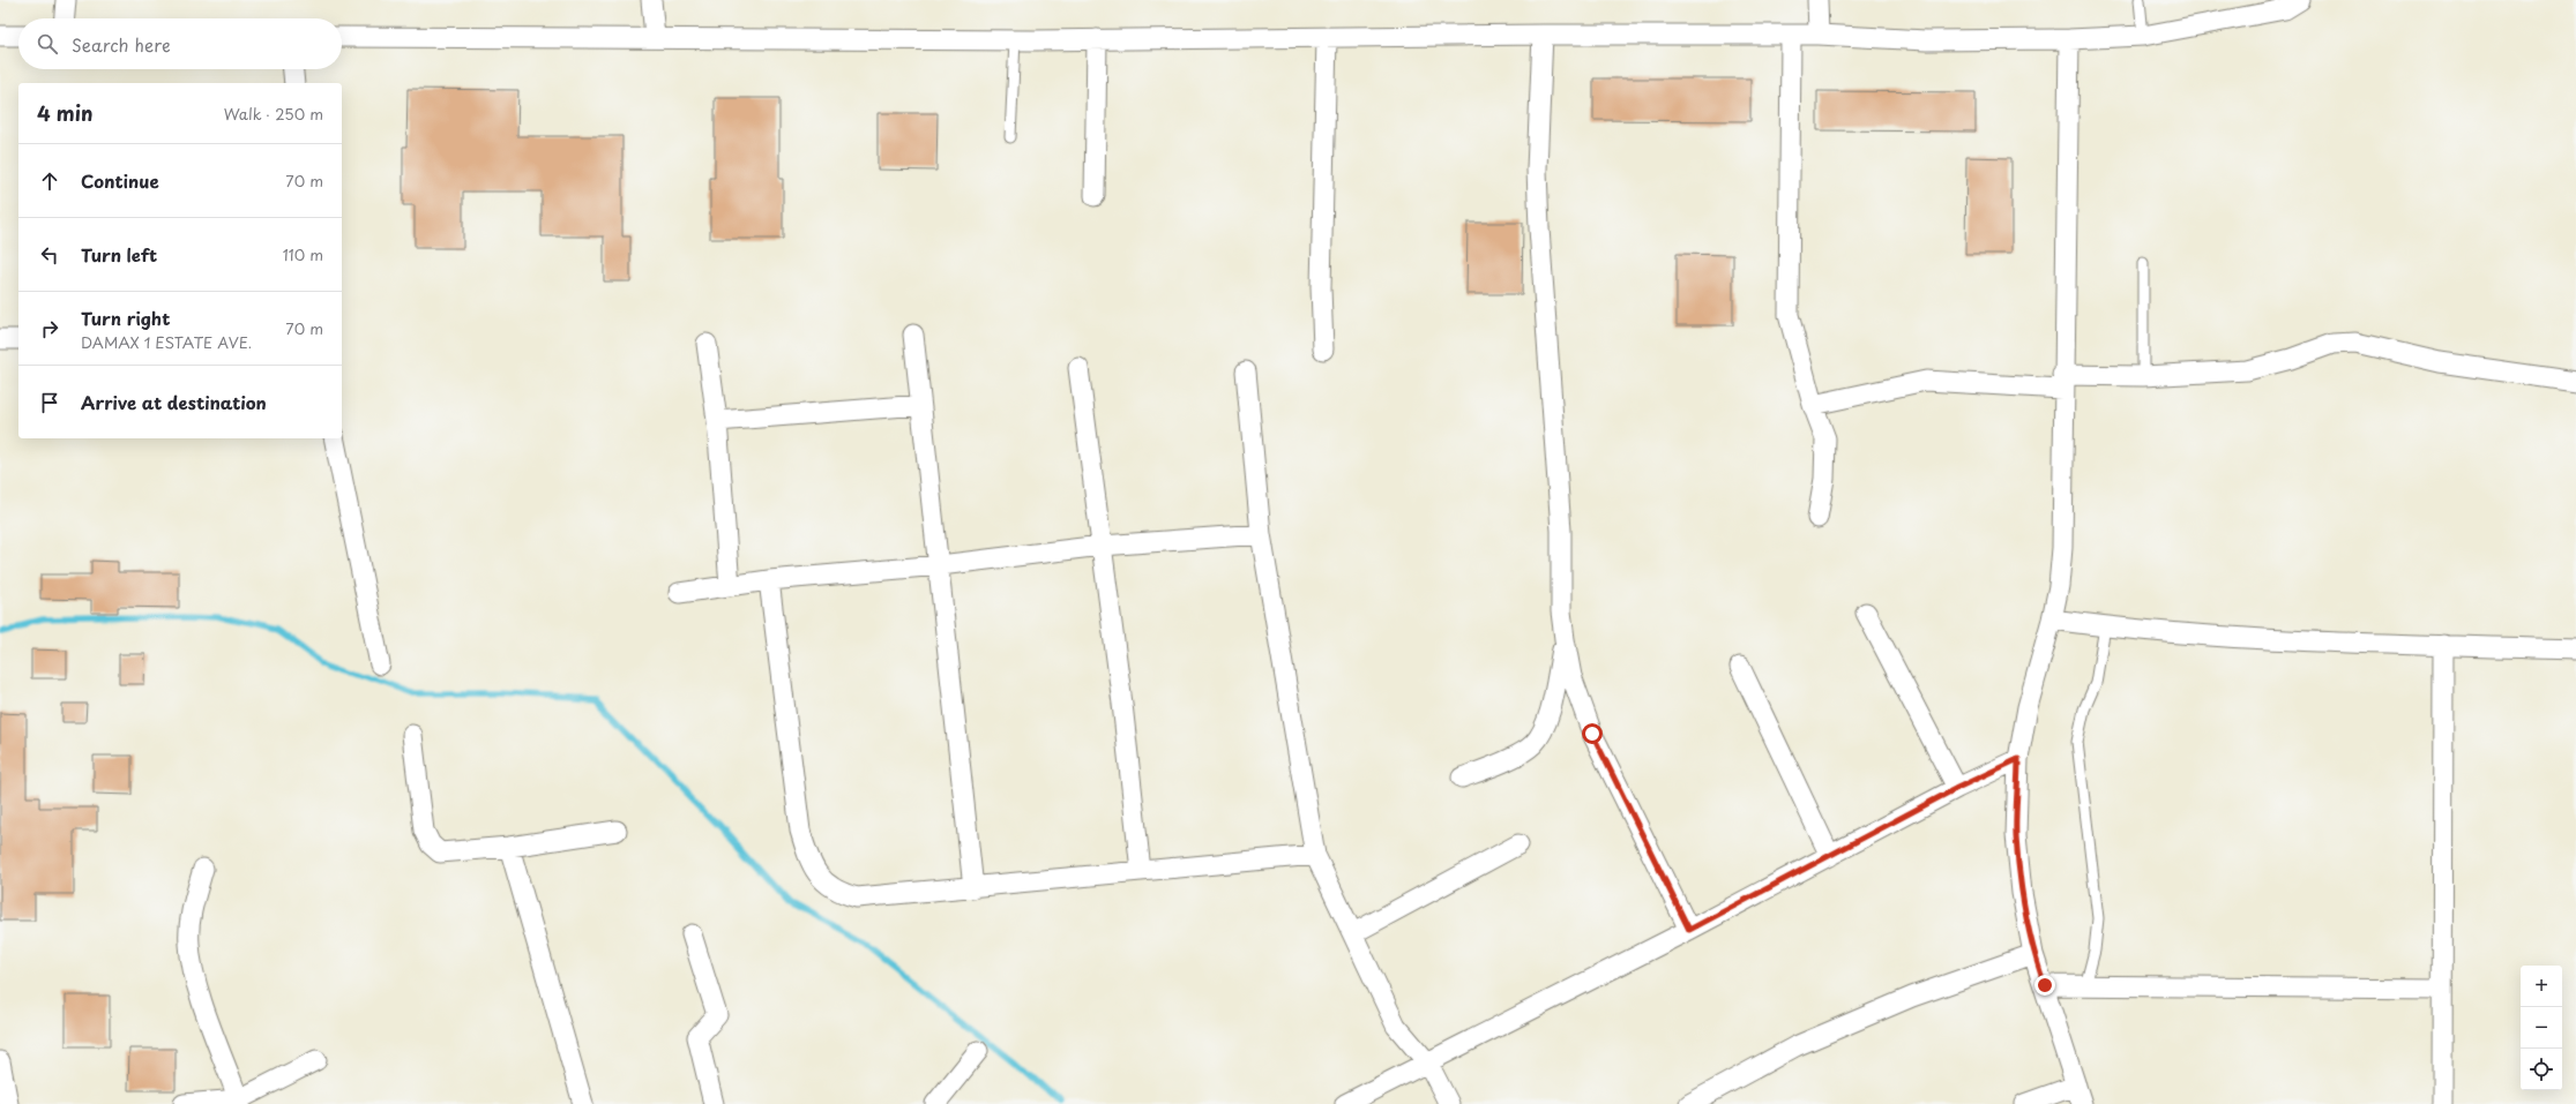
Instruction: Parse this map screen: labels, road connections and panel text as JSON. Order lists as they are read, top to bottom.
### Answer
{
  "page": {
    "search": "Search here",
    "heading": ["4 min", "Walk · 250 m"],
    "list": [
      ["Continue", "70 m"],
      ["Turn left", "110 m"],
      ["Turn right", "DAMAX 1 ESTATE AVE.", "70 m"],
      "Arrive at destination"
    ],
    "map_buttons": ["+", "−"]
  }
}
